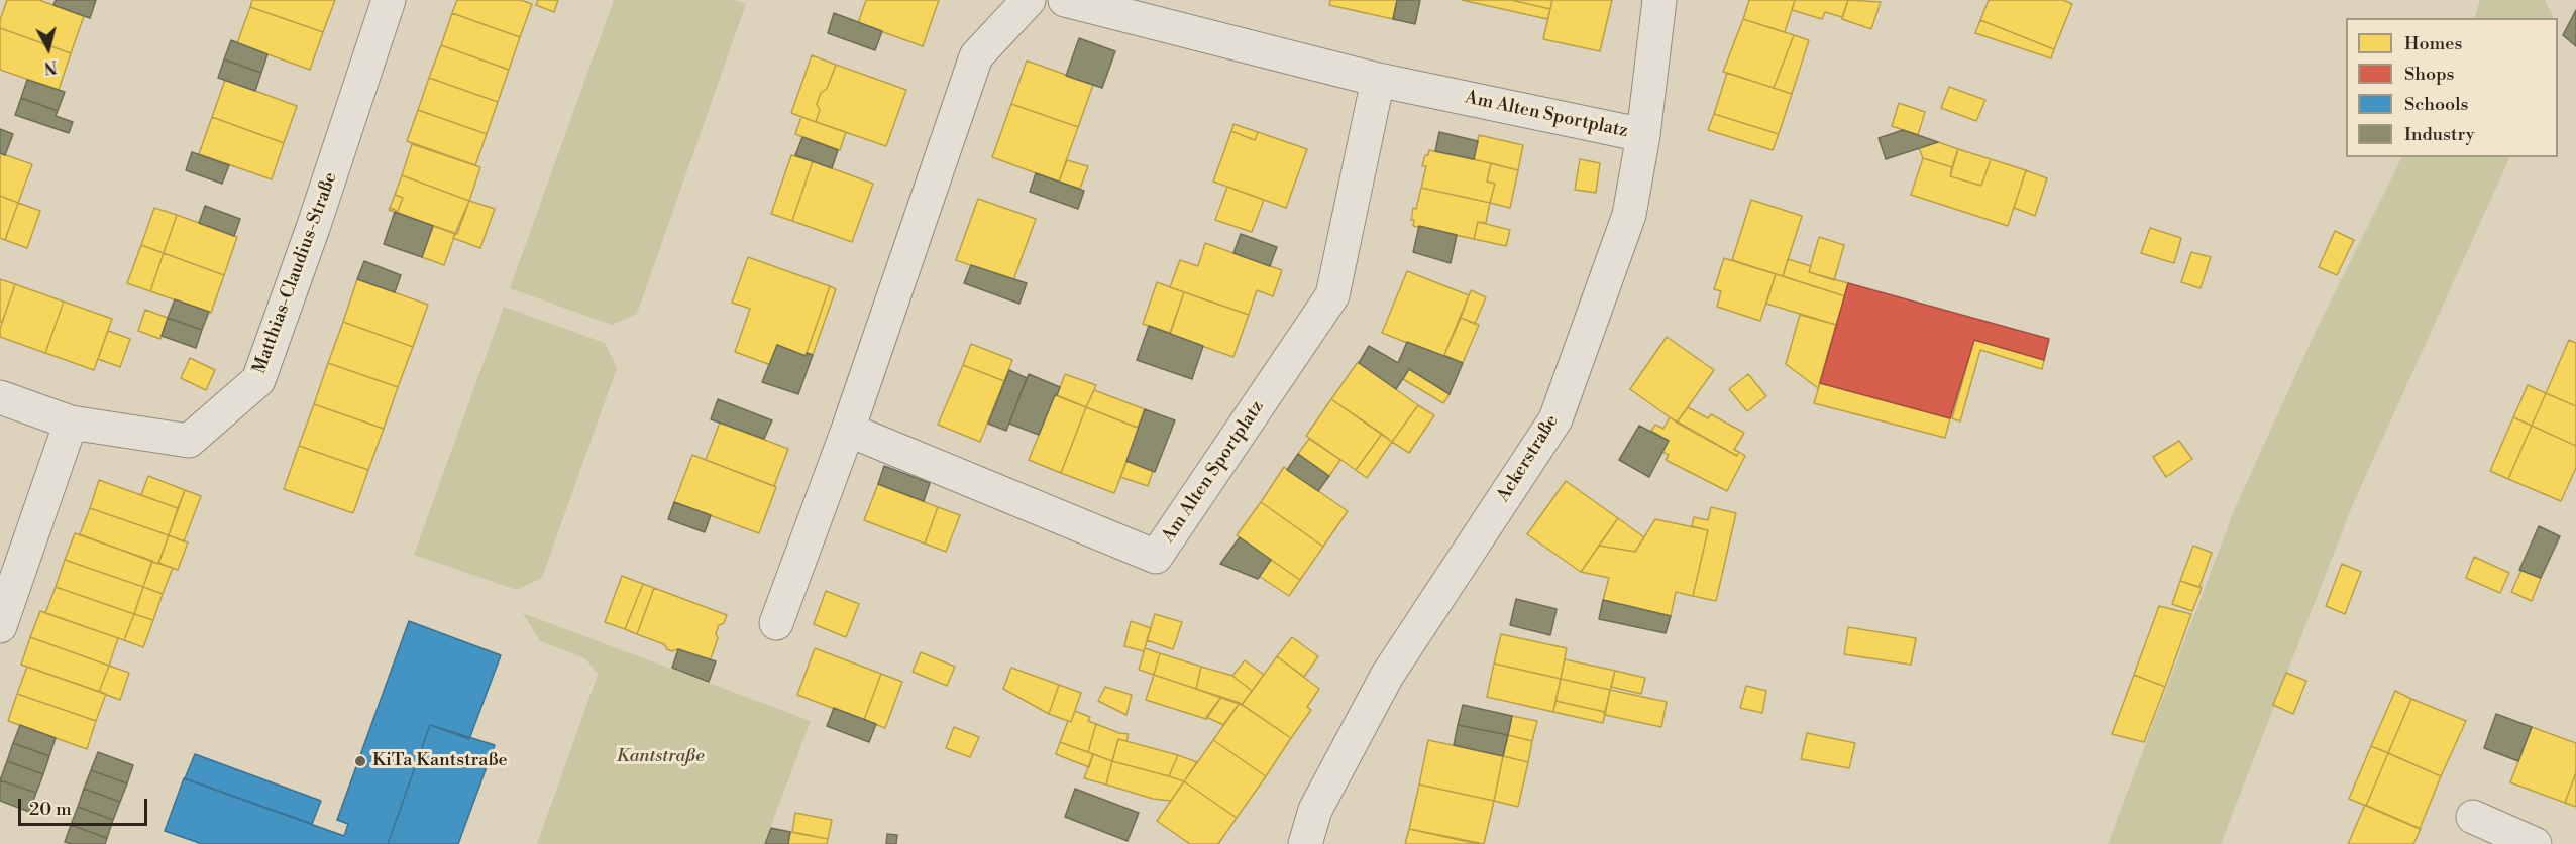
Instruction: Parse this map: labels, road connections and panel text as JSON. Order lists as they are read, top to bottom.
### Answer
{
  "streets": {
    "street": ["Am Alten Sportplatz", "Matthias-Claudius-Straße", "Ackerstraße"]
  },
  "crossings": [
    ["Am Alten Sportplatz", "Ackerstraße"]
  ],
  "parks": ["Kantstraße"],
  "places": ["KiTa Kantstraße"],
  "legend": [
    "Homes",
    "Shops",
    "Schools",
    "Industry"
  ],
  "scale_bar": "20 m",
  "north": "bottom"
}
